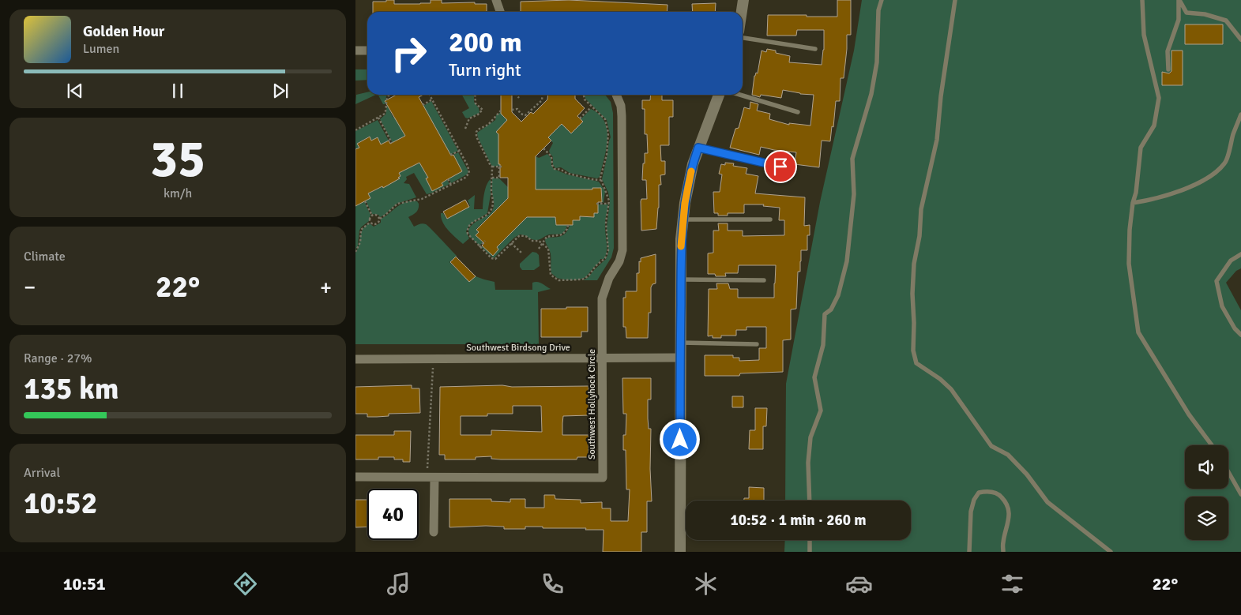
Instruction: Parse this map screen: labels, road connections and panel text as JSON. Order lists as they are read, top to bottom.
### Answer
{
  "streets": {
    "street": ["Southwest Birdsong Drive", "Southwest Hollyhock Circle"]
  },
  "crossings": [
    ["Southwest Birdsong Drive", "Southwest Hollyhock Circle"]
  ],
  "page": {
    "turn": ["200 m", "Turn right"],
    "song": ["Golden Hour", "Lumen"],
    "tile": [
      ["35", "km/h"],
      "Climate",
      ["Range · 27%", "135 km"],
      ["Arrival", "10:52"]
    ],
    "heat": ["−", "22°", "+"],
    "limit": "40",
    "trip": "10:52 · 1 min · 260 m",
    "tabs": ["10:51", "22°"]
  }
}
